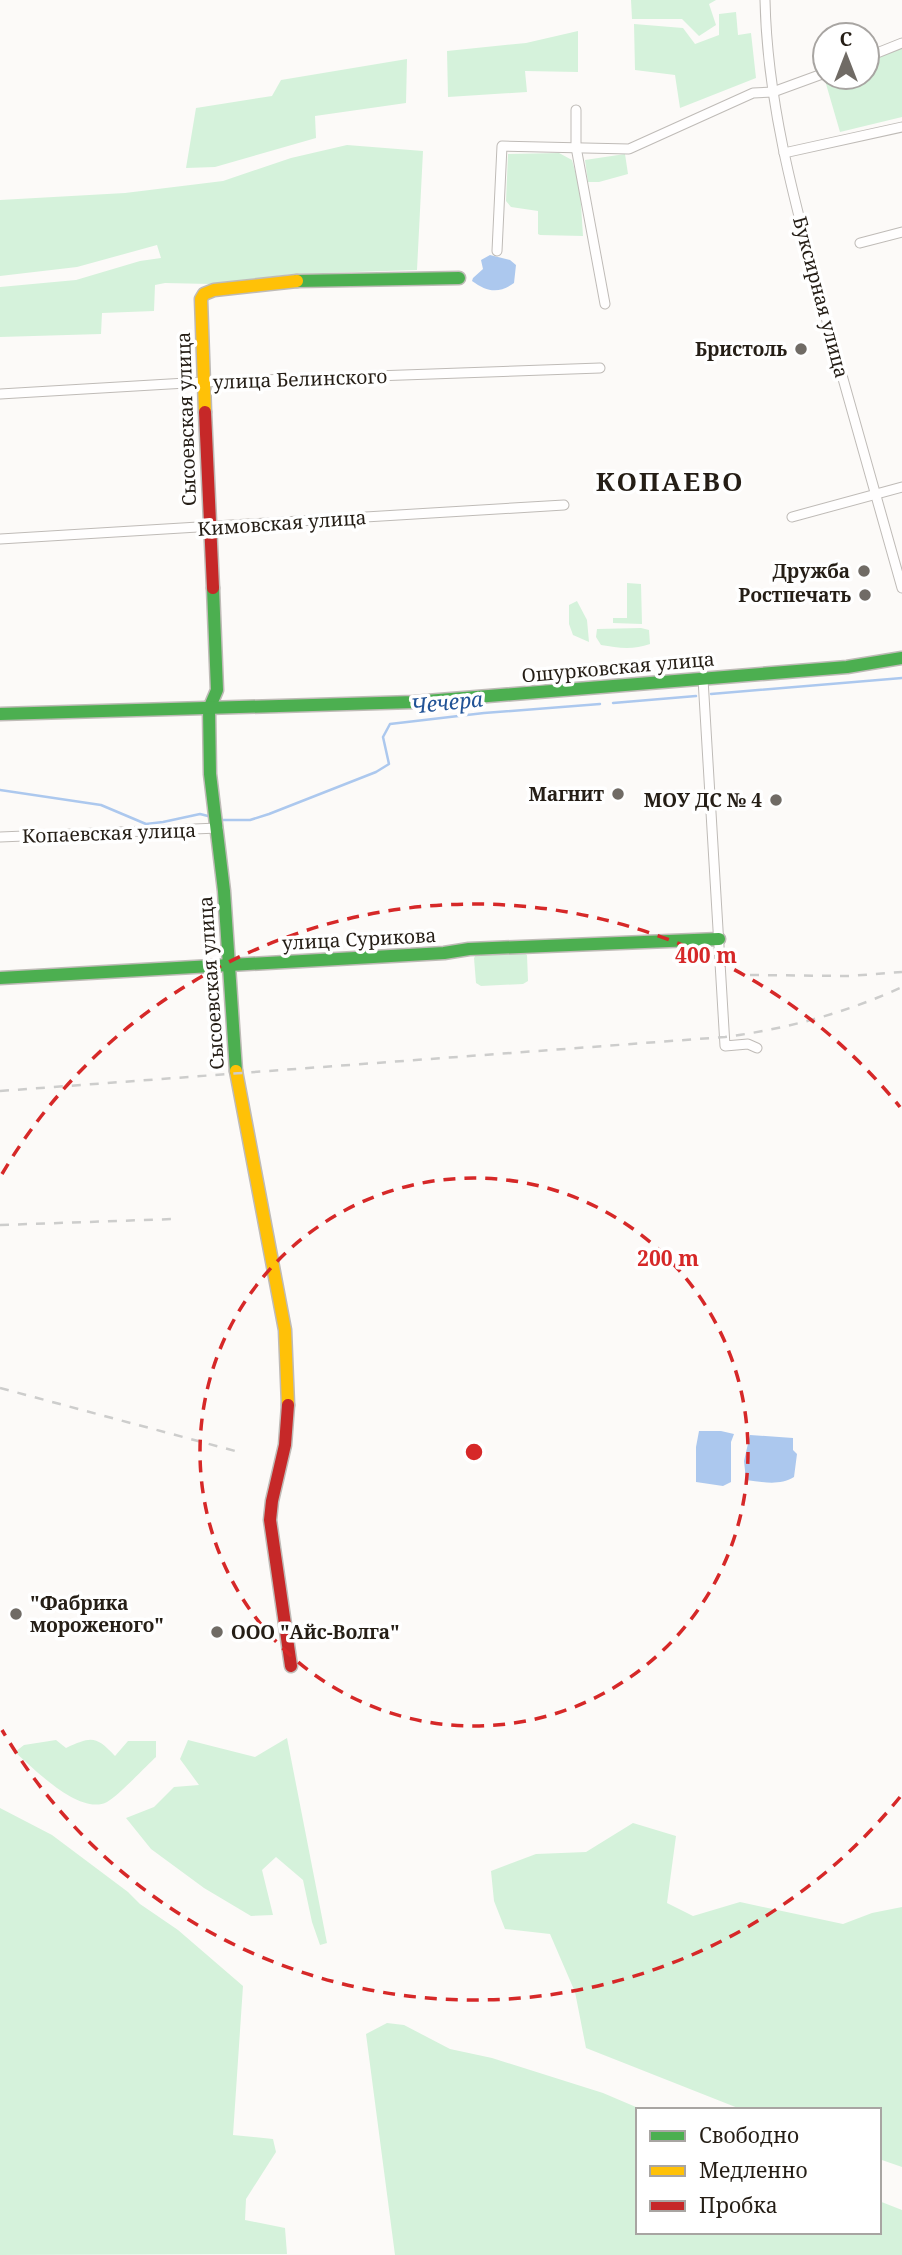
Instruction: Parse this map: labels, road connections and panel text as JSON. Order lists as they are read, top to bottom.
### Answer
{
  "streets": {
    "street": [
      "Буксирная улица",
      "улица Белинского",
      "Сысоевская улица",
      "Кимовская улица",
      "Ошурковская улица",
      "Копаевская улица",
      "улица Сурикова"
    ]
  },
  "crossings": [
    ["улица Белинского", "Сысоевская улица"],
    ["Сысоевская улица", "Кимовская улица"],
    ["Сысоевская улица", "Ошурковская улица"],
    ["Сысоевская улица", "Копаевская улица"],
    ["Сысоевская улица", "улица Сурикова"]
  ],
  "districts": ["КОПАЕВО"],
  "water": ["Чечера"],
  "places": [
    "Бристоль",
    "Дружба",
    "Ростпечать",
    "Магнит",
    "МОУ ДС № 4",
    "\"Фабрика мороженого\"",
    "ООО \"Айс-Волга\""
  ],
  "legend": ["Свободно", "Медленно", "Пробка"],
  "north": "top",
  "rings": ["400 m", "200 m"]
}
